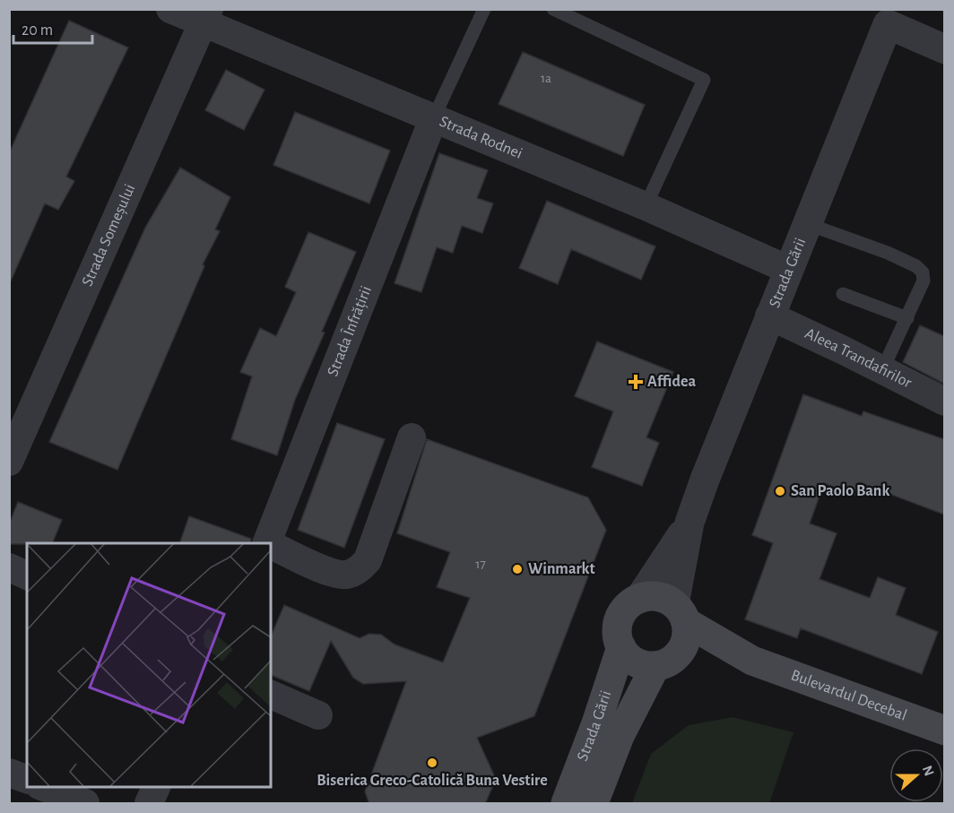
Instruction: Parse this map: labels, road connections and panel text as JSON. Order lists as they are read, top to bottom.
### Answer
{
  "streets": {
    "main road": ["Strada Gării", "Bulevardul Decebal"],
    "street": [
      "Strada Rodnei",
      "Strada Someșului",
      "Strada Înfrățirii",
      "Aleea Trandafirilor"
    ]
  },
  "crossings": [
    ["Strada Rodnei", "Strada Someșului"],
    ["Strada Rodnei", "Strada Gării"],
    ["Strada Rodnei", "Strada Înfrățirii"],
    ["Strada Gării", "Aleea Trandafirilor"],
    ["Strada Gării", "Bulevardul Decebal"]
  ],
  "places": {
    "health": ["Affidea"],
    "other": ["San Paolo Bank", "Winmarkt", "Biserica Greco-Catolică Buna Vestire"]
  },
  "house_numbers": ["1a", "17"],
  "scale_bar": "20 m",
  "north": "right"
}
